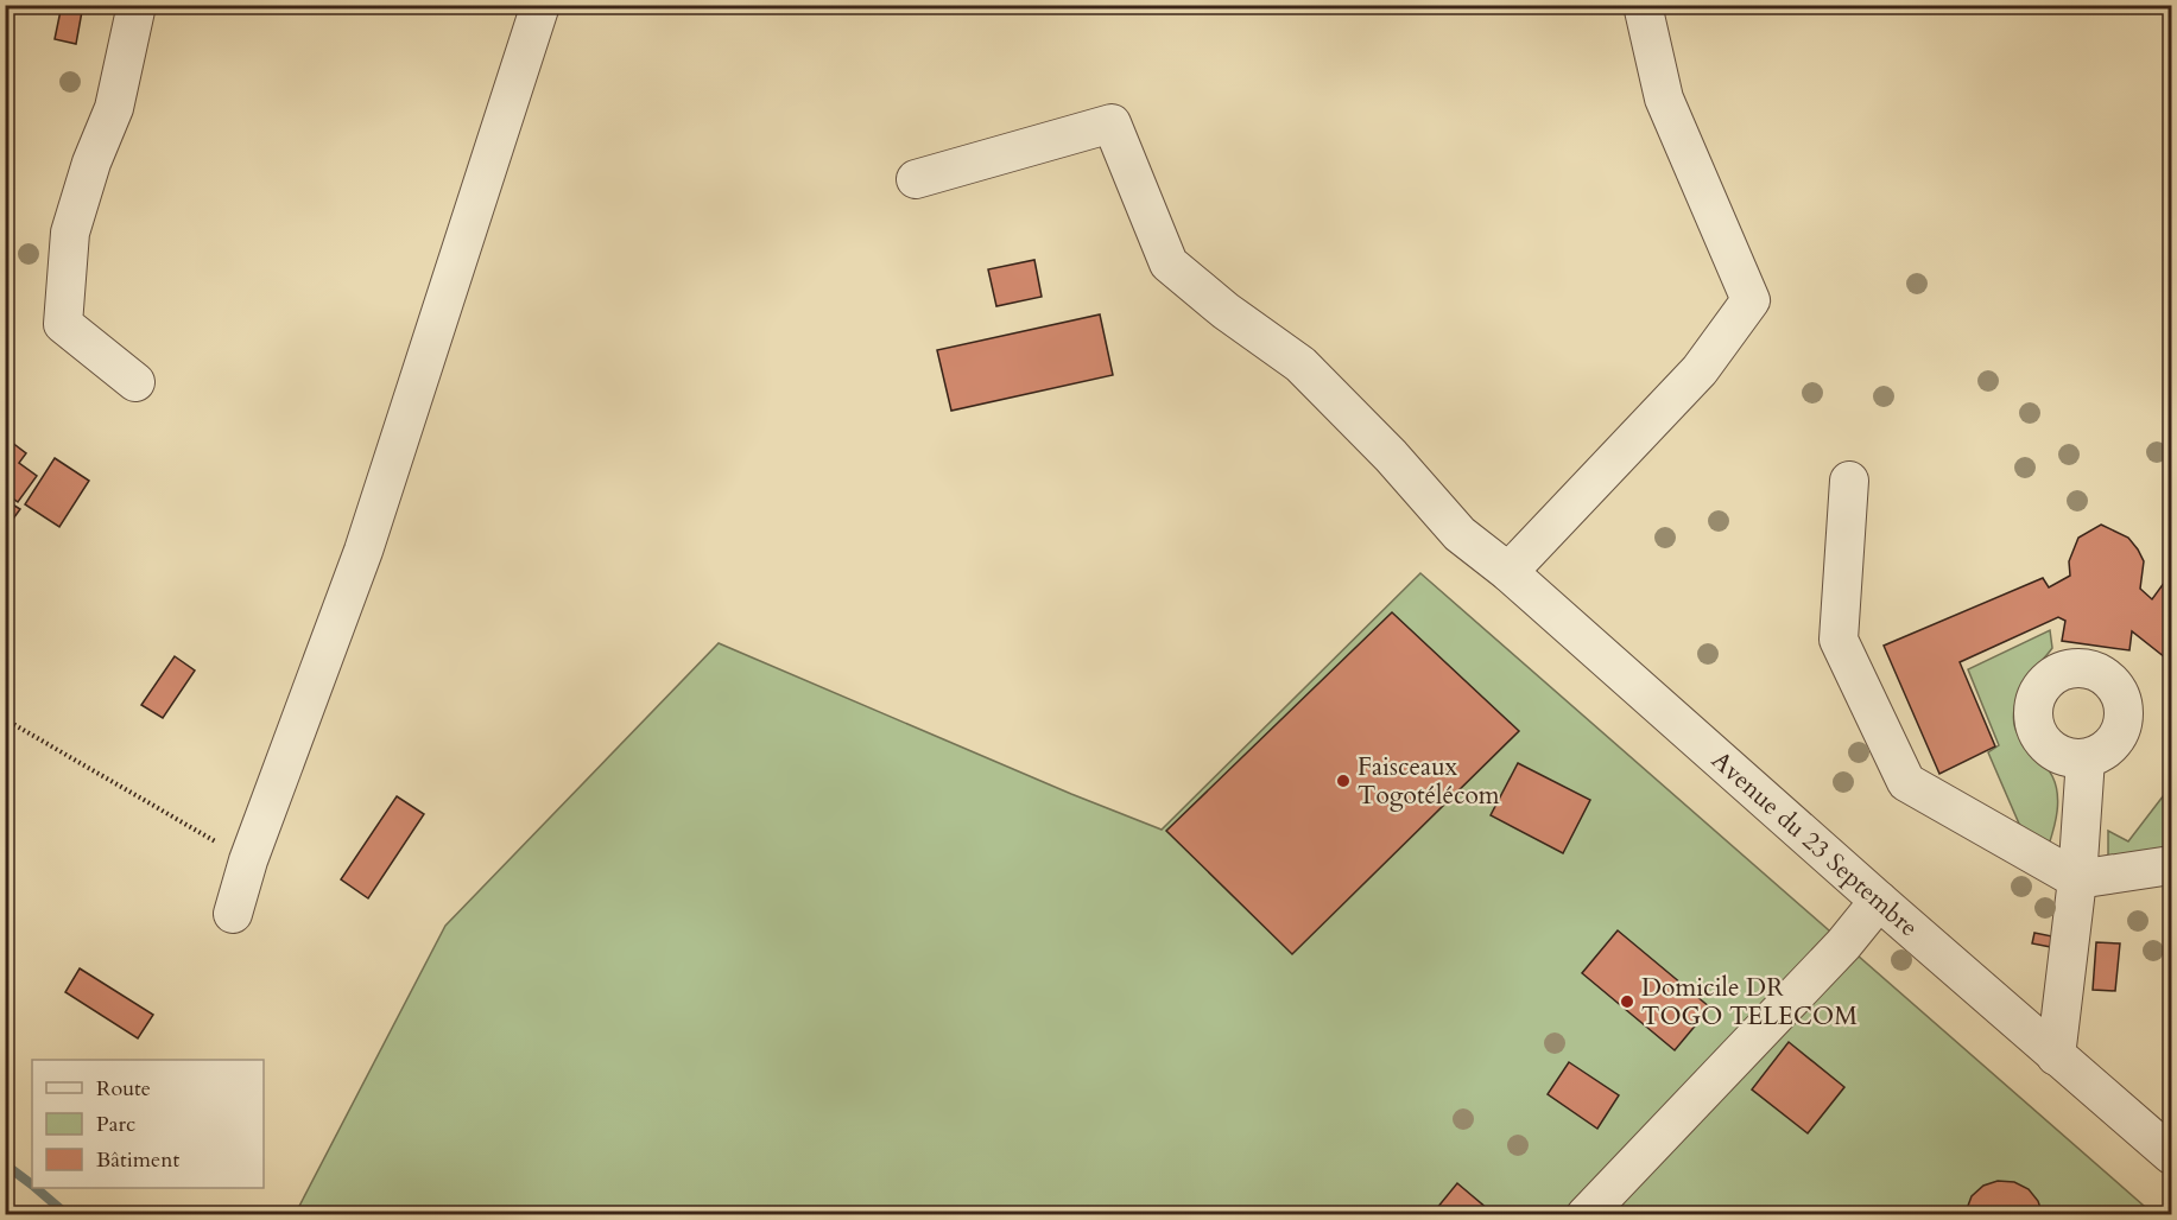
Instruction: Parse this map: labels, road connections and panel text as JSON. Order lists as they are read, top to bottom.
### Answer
{
  "streets": {
    "street": ["Avenue du 23 Septembre"]
  },
  "places": ["Faisceaux Togotélécom", "Domicile DR TOGO TELECOM"],
  "legend": ["Route", "Parc", "Bâtiment"]
}
